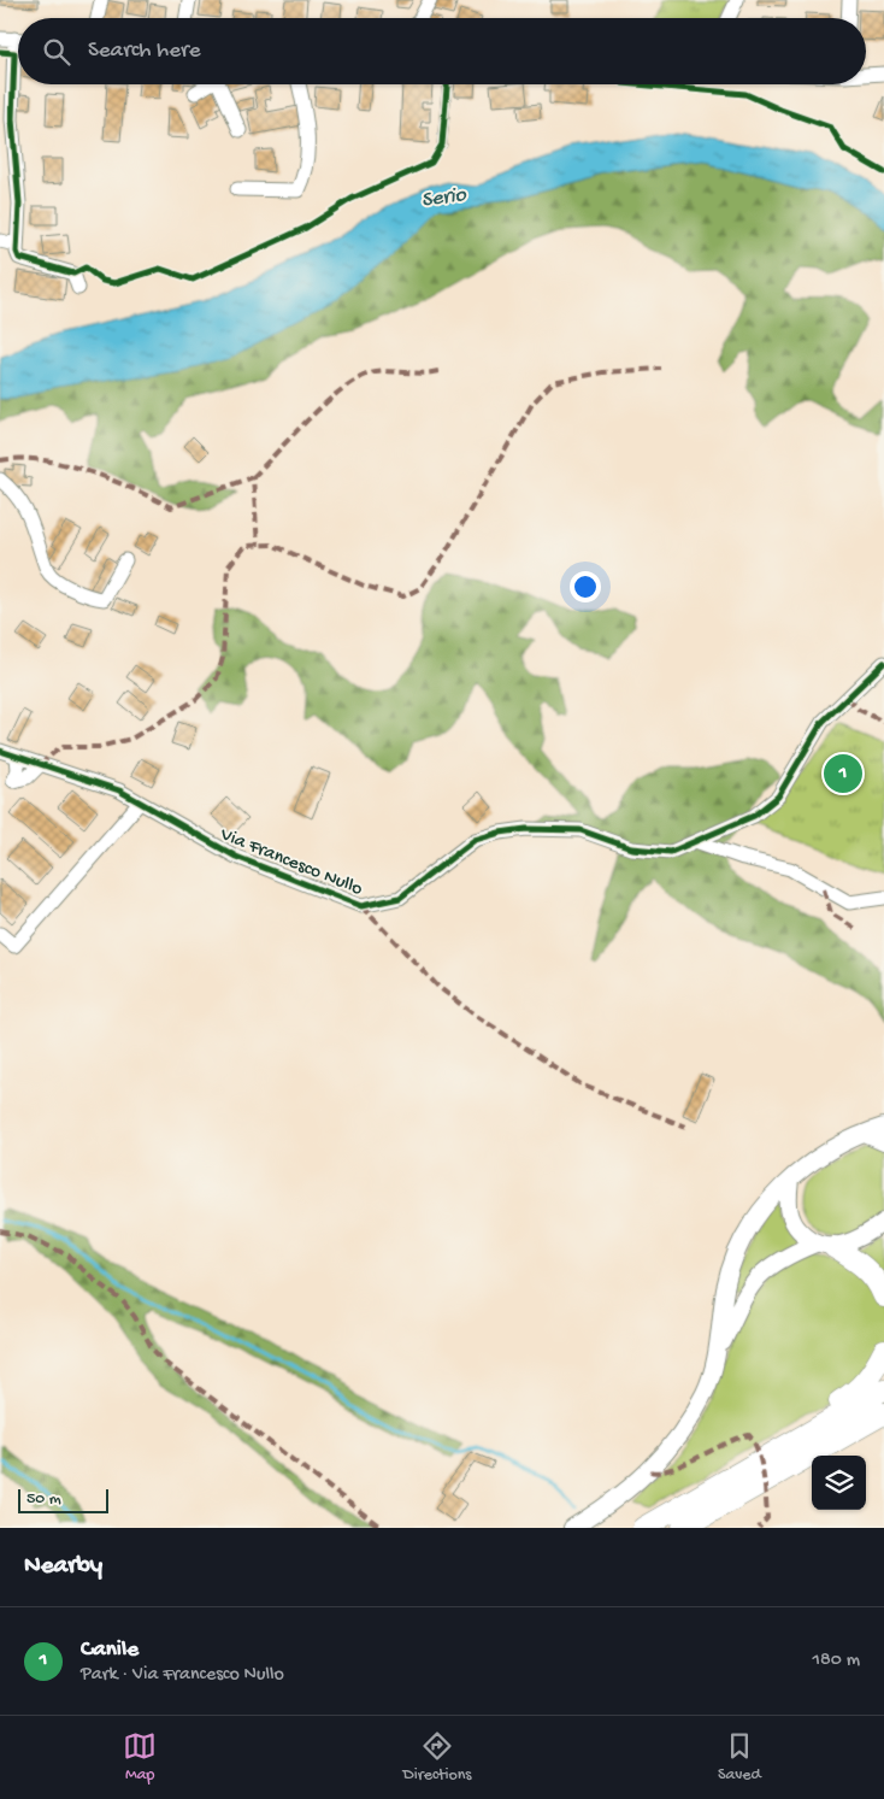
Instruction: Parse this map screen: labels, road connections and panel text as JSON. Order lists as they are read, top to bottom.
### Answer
{
  "streets": {
    "street": ["Via Francesco Nullo"]
  },
  "water": ["Serio"],
  "scale_bar": "50 m",
  "page": {
    "search": "Search here",
    "pins": "1",
    "scale": "50 m",
    "heading": "Nearby",
    "list": [
      {
        "mark": "1",
        "name": "Canile",
        "note": "Park · Via Francesco Nullo",
        "value": "180 m"
      }
    ],
    "nav": ["Map", "Directions", "Saved"]
  }
}
